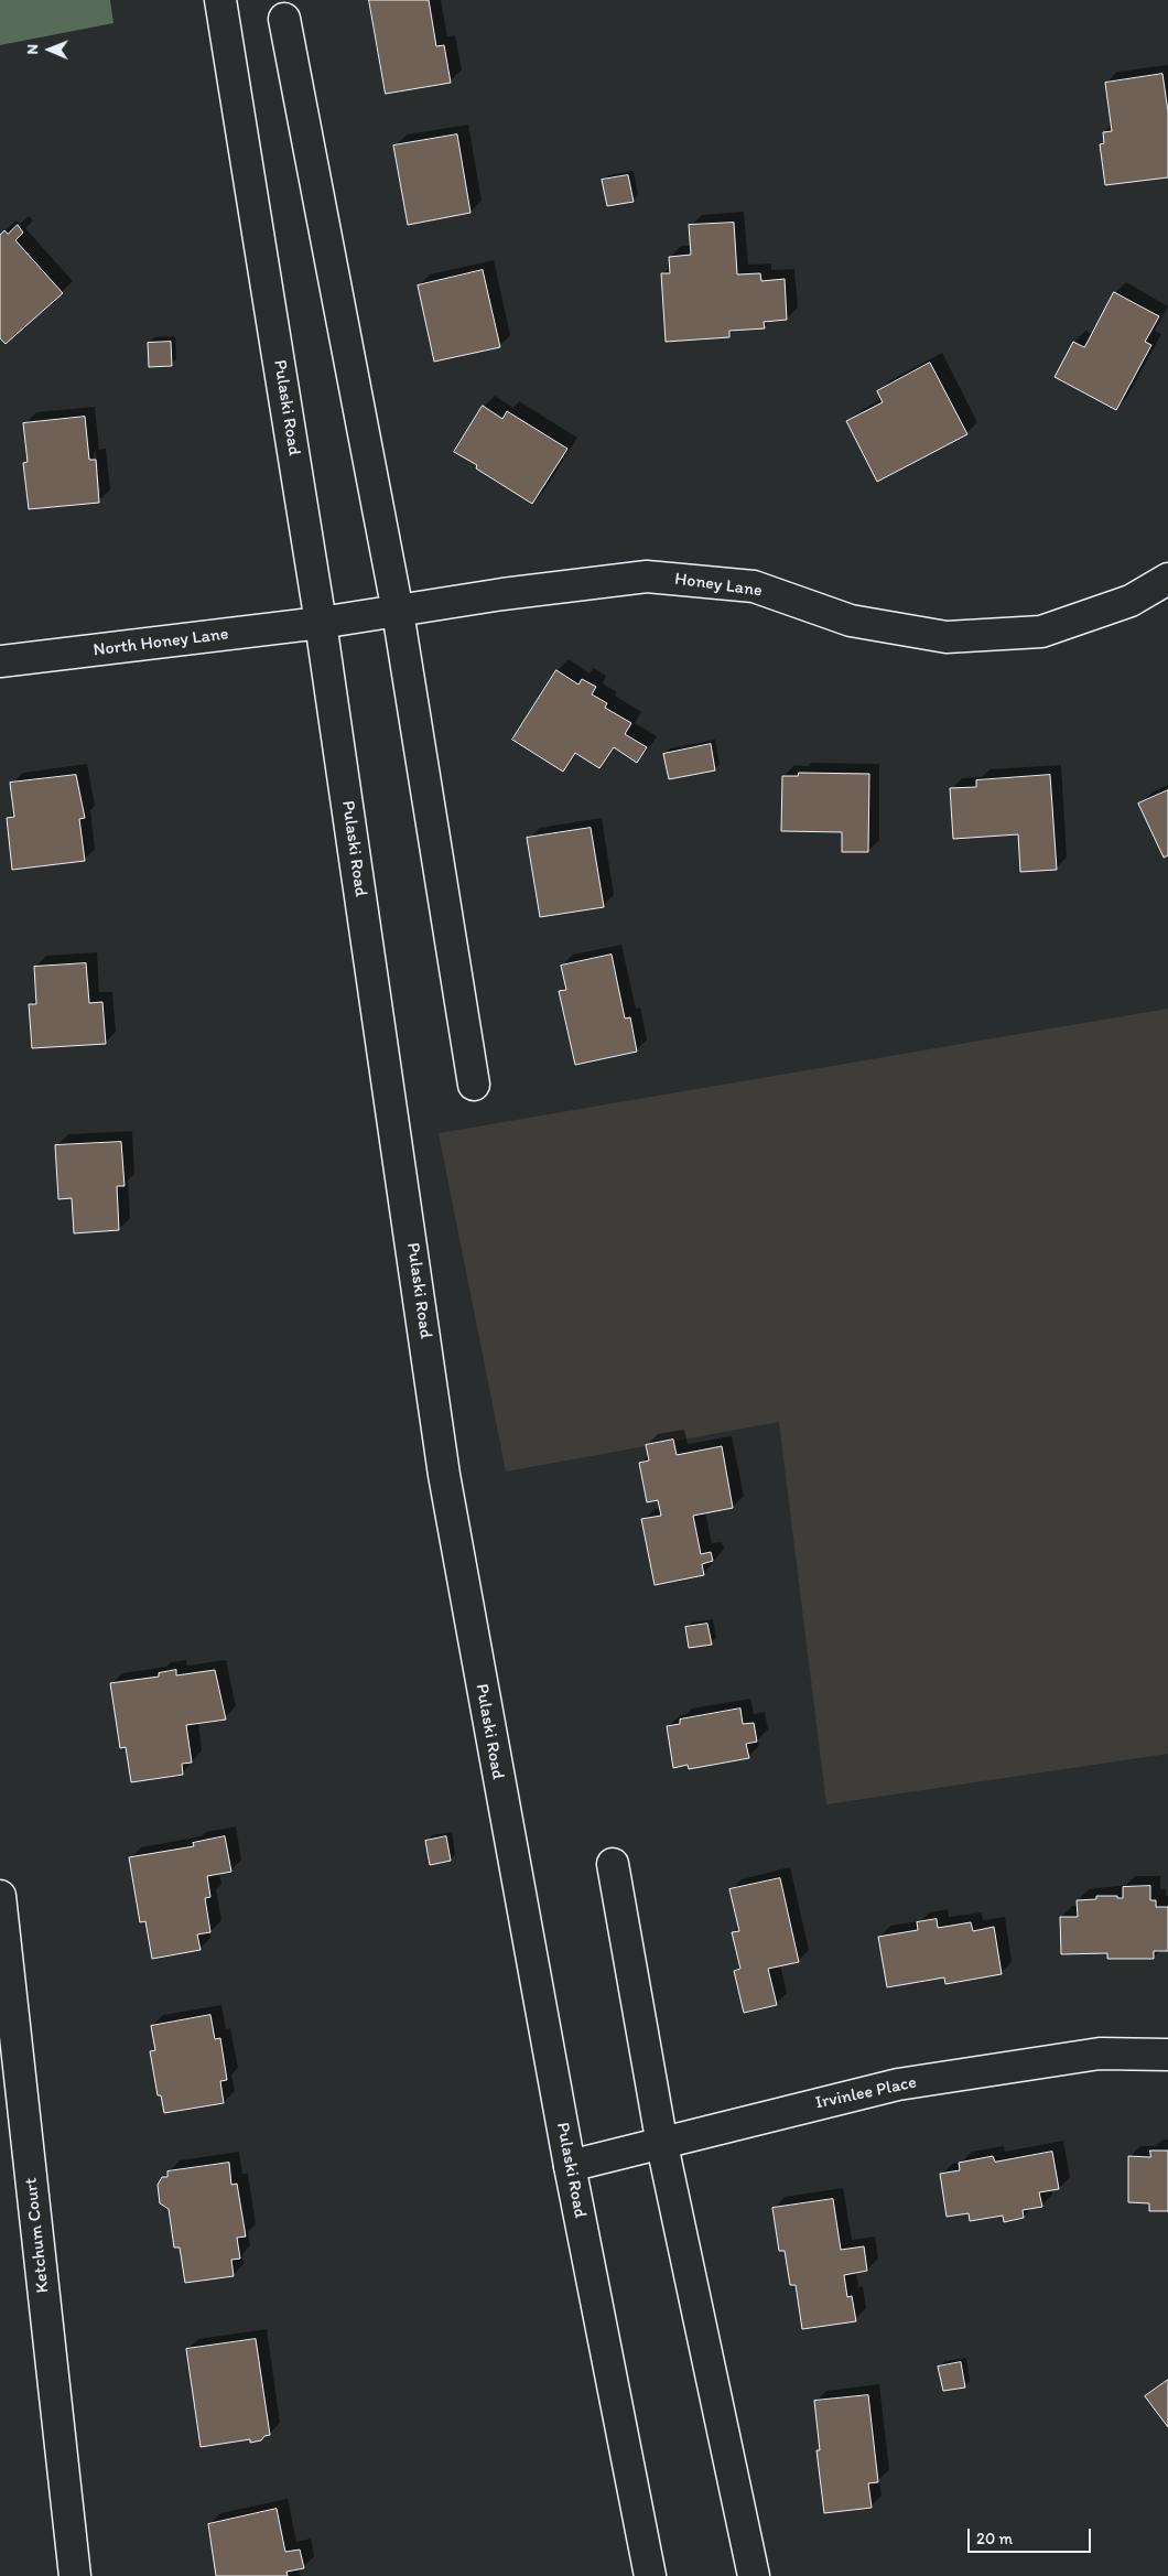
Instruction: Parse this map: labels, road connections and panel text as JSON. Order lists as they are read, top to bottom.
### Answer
{
  "streets": {
    "street": [
      "Pulaski Road",
      "Honey Lane",
      "North Honey Lane",
      "Irvinlee Place",
      "Ketchum Court"
    ]
  },
  "crossings": [
    ["Pulaski Road", "Honey Lane"],
    ["Pulaski Road", "North Honey Lane"],
    ["Pulaski Road", "Irvinlee Place"],
    ["Honey Lane", "North Honey Lane"]
  ],
  "scale_bar": "20 m",
  "north": "left"
}
